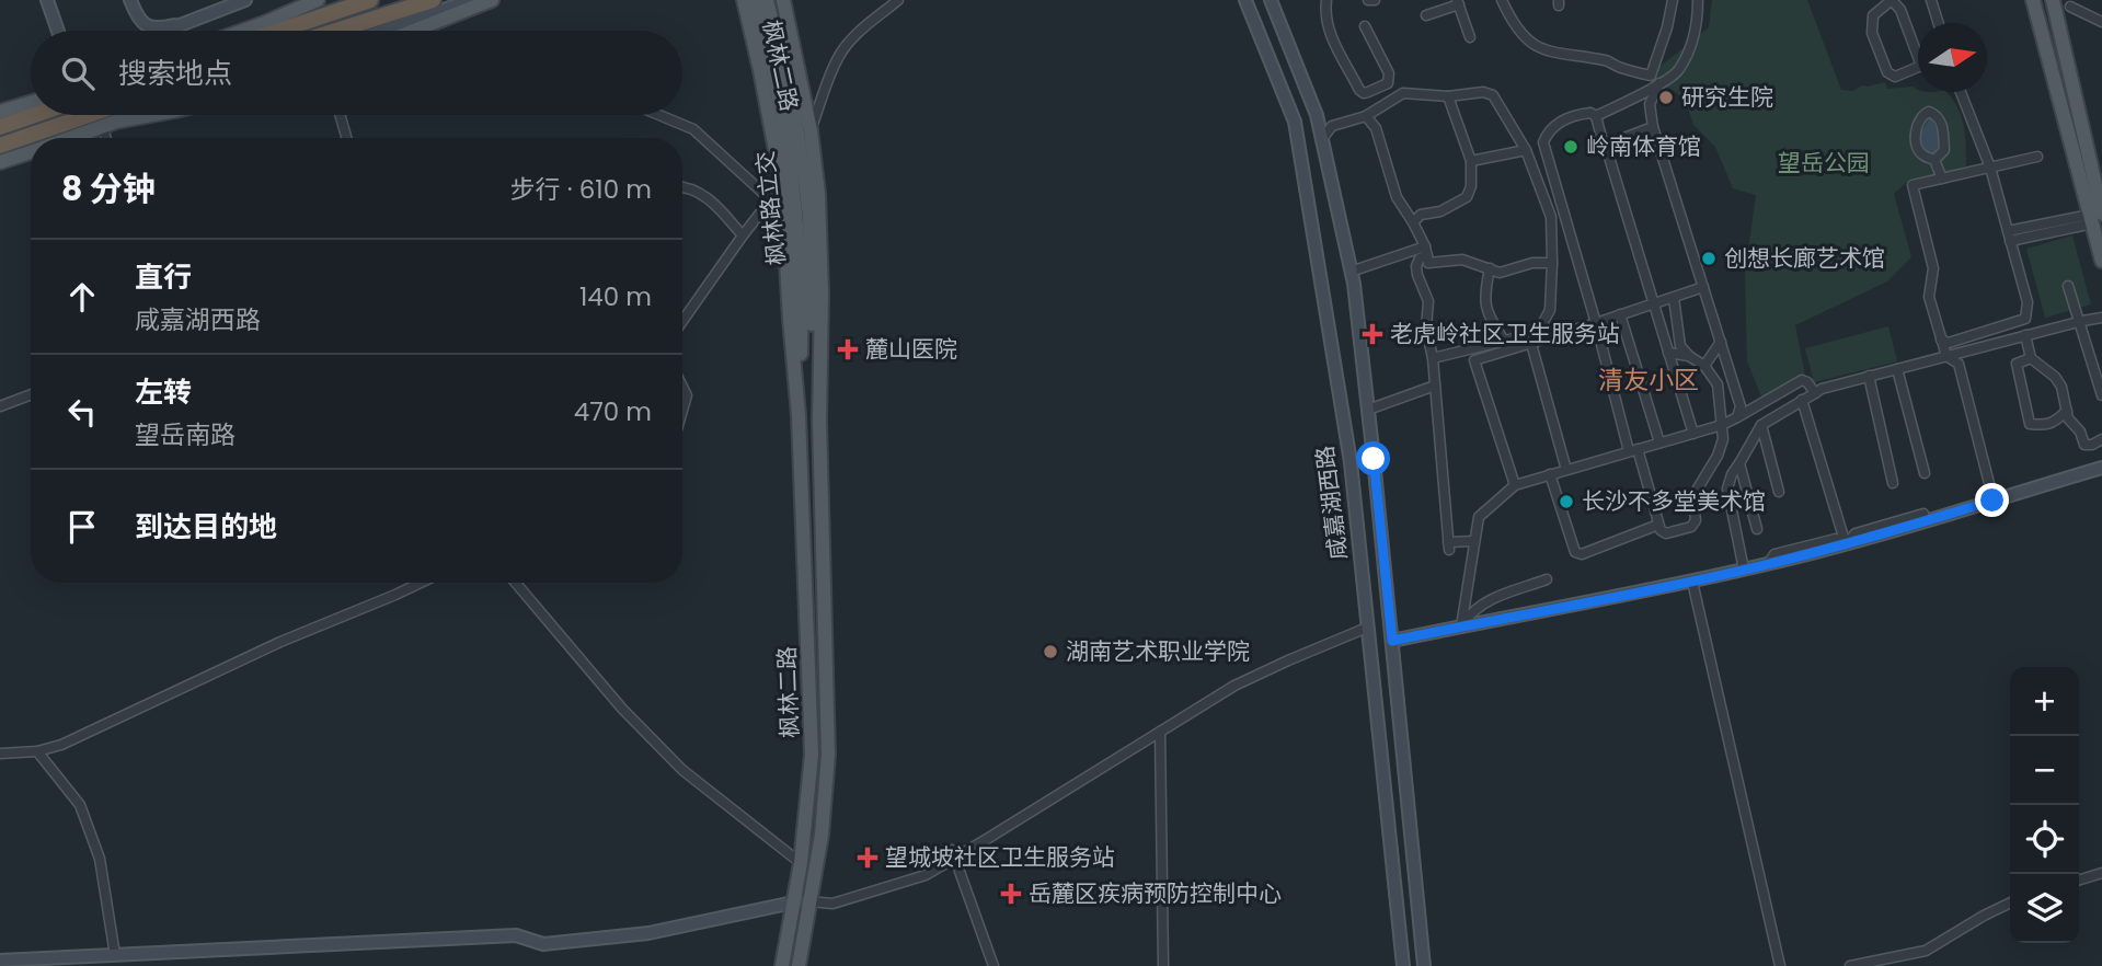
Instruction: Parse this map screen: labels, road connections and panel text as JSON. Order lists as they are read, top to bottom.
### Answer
{
  "streets": {
    "main road": ["枫林二路", "枫林路立交", "咸嘉湖西路"]
  },
  "crossings": [
    ["枫林二路", "枫林路立交"]
  ],
  "districts": ["清友小区"],
  "parks": ["望岳公园"],
  "places": {
    "other": [
      "研究生院",
      "岭南体育馆",
      "创想长廊艺术馆",
      "长沙不多堂美术馆",
      "湖南艺术职业学院"
    ],
    "health": [
      "老虎岭社区卫生服务站",
      "麓山医院",
      "望城坡社区卫生服务站",
      "岳麓区疾病预防控制中心"
    ]
  },
  "north": "right",
  "page": {
    "search": "搜索地点",
    "heading": ["8 分钟", "步行 · 610 m"],
    "list": [
      ["直行", "咸嘉湖西路", "140 m"],
      ["左转", "望岳南路", "470 m"],
      "到达目的地"
    ],
    "map_buttons": ["+", "−"]
  }
}
